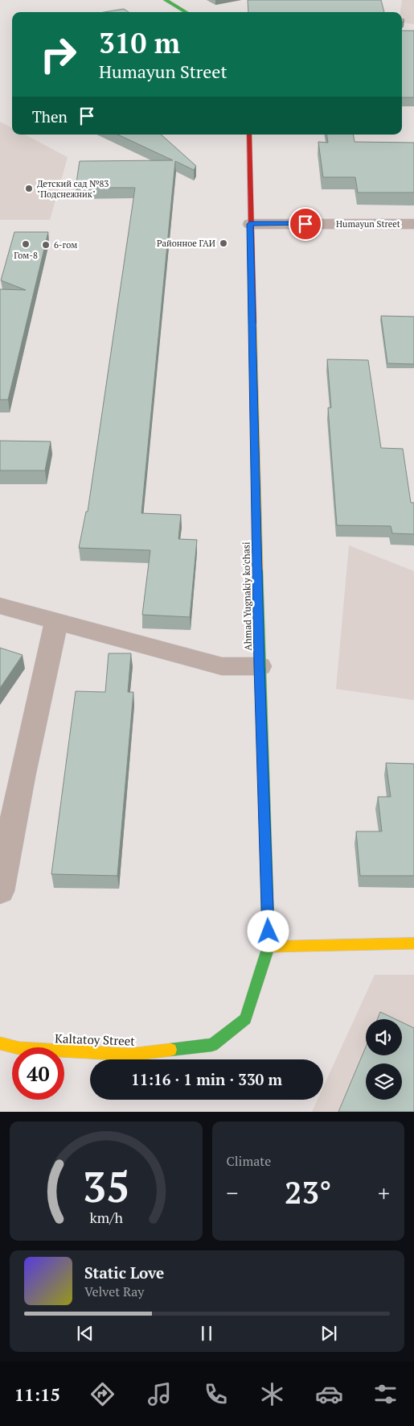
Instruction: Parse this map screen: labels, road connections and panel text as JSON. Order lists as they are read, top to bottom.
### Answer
{
  "streets": {
    "street": ["Humayun Street", "Ahmad Yugnakiy ko'chasi", "Kaltatoy Street"]
  },
  "crossings": [
    ["Humayun Street", "Ahmad Yugnakiy ko'chasi"],
    ["Ahmad Yugnakiy ko'chasi", "Kaltatoy Street"]
  ],
  "places": [
    "Детский сад №83 \"Подснежник\"",
    "Районное ГАИ",
    "Гом-8",
    "6-гом"
  ],
  "page": {
    "turn": ["310 m", "Humayun Street"],
    "then": "Then",
    "limit": "40",
    "trip": "11:16 · 1 min · 330 m",
    "tile": "Climate",
    "heat": ["−", "23°", "+"],
    "song": ["Static Love", "Velvet Ray"],
    "tabs": "11:15",
    "gauge": ["35", "km/h"]
  }
}
